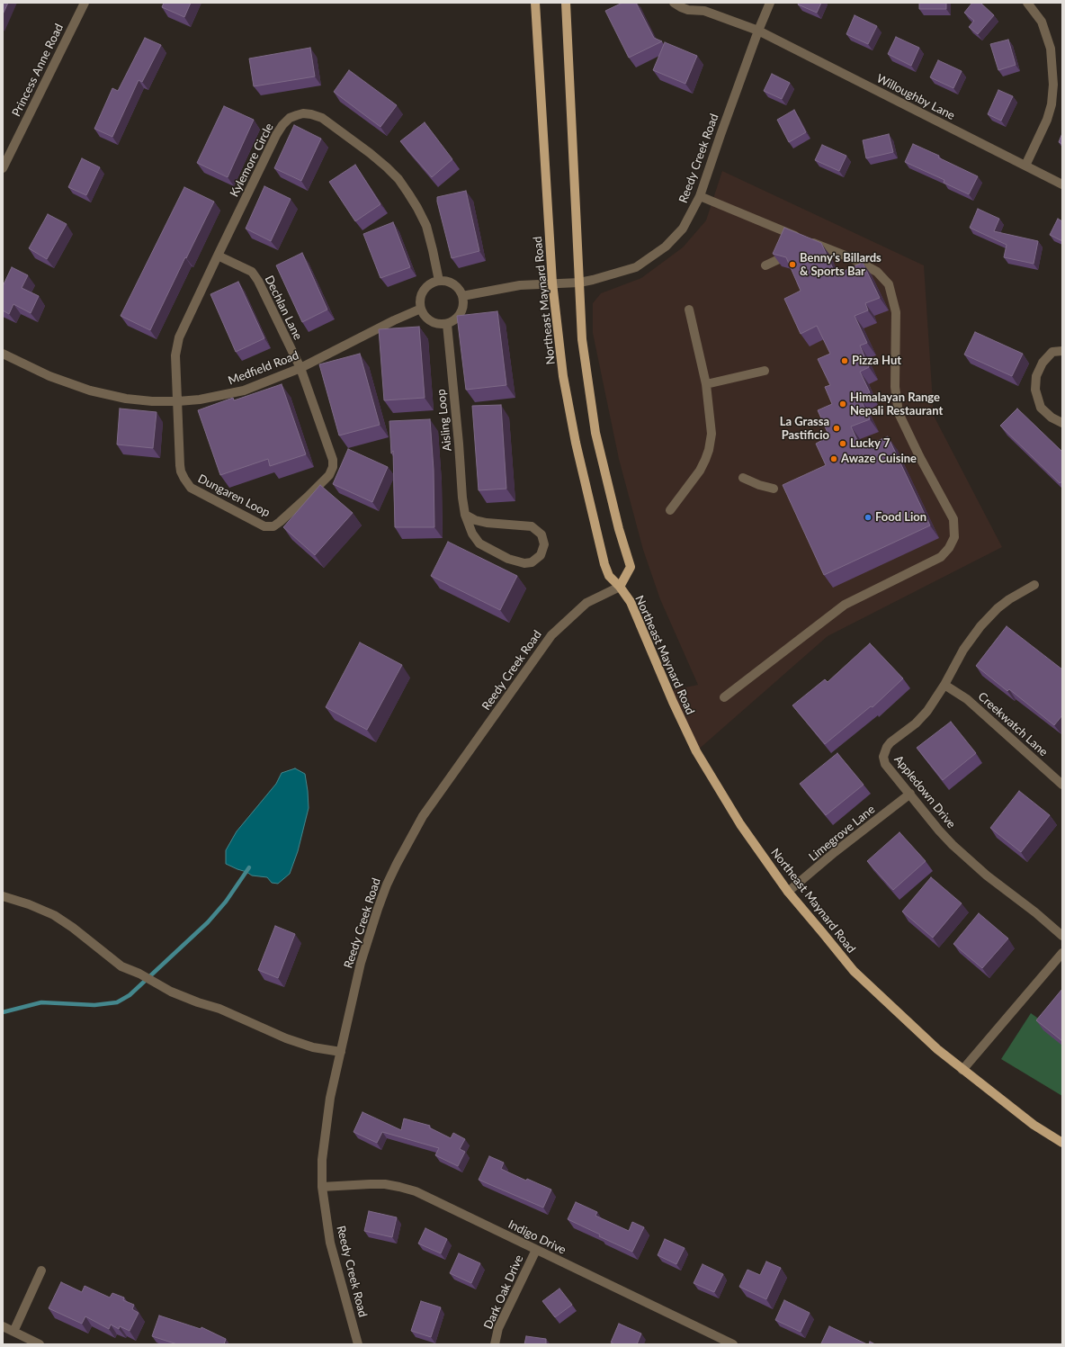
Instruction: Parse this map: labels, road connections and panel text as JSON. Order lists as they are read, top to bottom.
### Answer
{
  "streets": {
    "main road": ["Northeast Maynard Road"],
    "street": [
      "Princess Anne Road",
      "Willoughby Lane",
      "Reedy Creek Road",
      "Kylemore Circle",
      "Dechlan Lane",
      "Medfield Road",
      "Aisling Loop",
      "Dungaren Loop",
      "Creekwatch Lane",
      "Appledown Drive",
      "Limegrove Lane",
      "Indigo Drive",
      "Dark Oak Drive"
    ]
  },
  "crossings": [
    ["Willoughby Lane", "Reedy Creek Road"],
    ["Reedy Creek Road", "Northeast Maynard Road"],
    ["Reedy Creek Road", "Indigo Drive"],
    ["Kylemore Circle", "Dechlan Lane"],
    ["Kylemore Circle", "Medfield Road"],
    ["Kylemore Circle", "Aisling Loop"],
    ["Kylemore Circle", "Dungaren Loop"],
    ["Northeast Maynard Road", "Limegrove Lane"],
    ["Dechlan Lane", "Medfield Road"],
    ["Dechlan Lane", "Dungaren Loop"],
    ["Medfield Road", "Aisling Loop"],
    ["Medfield Road", "Dungaren Loop"],
    ["Creekwatch Lane", "Appledown Drive"],
    ["Appledown Drive", "Limegrove Lane"],
    ["Indigo Drive", "Dark Oak Drive"]
  ],
  "places": [
    "Benny's Billards & Sports Bar",
    "Pizza Hut",
    "Himalayan Range Nepali Restaurant",
    "La Grassa Pastificio",
    "Lucky 7",
    "Awaze Cuisine",
    "Food Lion"
  ]
}
